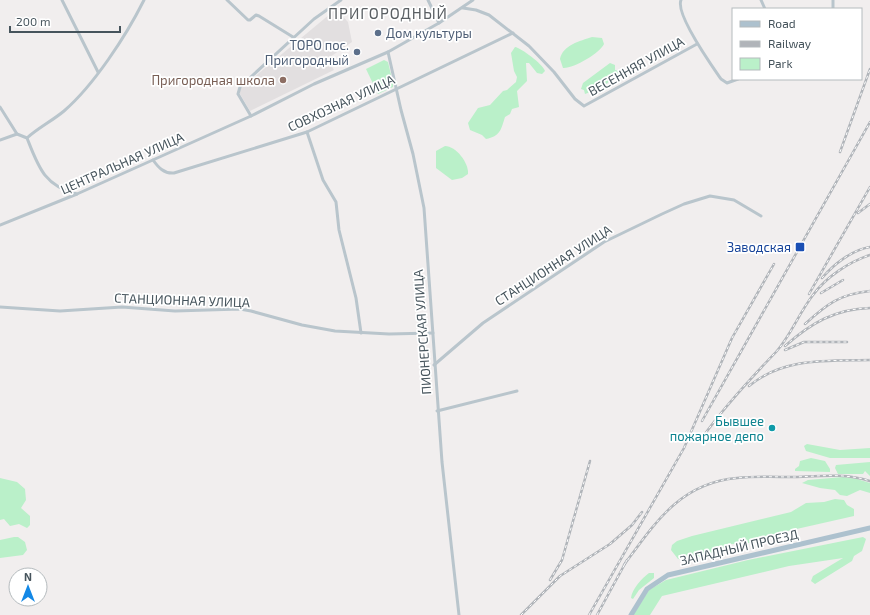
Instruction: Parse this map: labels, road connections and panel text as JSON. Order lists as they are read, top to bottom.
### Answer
{
  "streets": {
    "main road": ["ЗАПАДНЫЙ ПРОЕЗД"],
    "street": [
      "ВЕСЕННЯЯ УЛИЦА",
      "СОВХОЗНАЯ УЛИЦА",
      "ЦЕНТРАЛЬНАЯ УЛИЦА",
      "СТАНЦИОННАЯ УЛИЦА",
      "ПИОНЕРСКАЯ УЛИЦА"
    ]
  },
  "crossings": [
    ["ВЕСЕННЯЯ УЛИЦА", "СОВХОЗНАЯ УЛИЦА"],
    ["СОВХОЗНАЯ УЛИЦА", "ЦЕНТРАЛЬНАЯ УЛИЦА"],
    ["СОВХОЗНАЯ УЛИЦА", "ПИОНЕРСКАЯ УЛИЦА"],
    ["ЦЕНТРАЛЬНАЯ УЛИЦА", "ПИОНЕРСКАЯ УЛИЦА"],
    ["СТАНЦИОННАЯ УЛИЦА", "ПИОНЕРСКАЯ УЛИЦА"]
  ],
  "districts": ["ПРИГОРОДНЫЙ"],
  "places": {
    "other": [
      "Дом культуры",
      "ТОРО пос. Пригородный",
      "Пригородная школа",
      "Бывшее пожарное депо"
    ],
    "transit": ["Заводская"]
  },
  "legend": ["Road", "Railway", "Park"],
  "scale_bar": "200 m",
  "north": "top"
}
